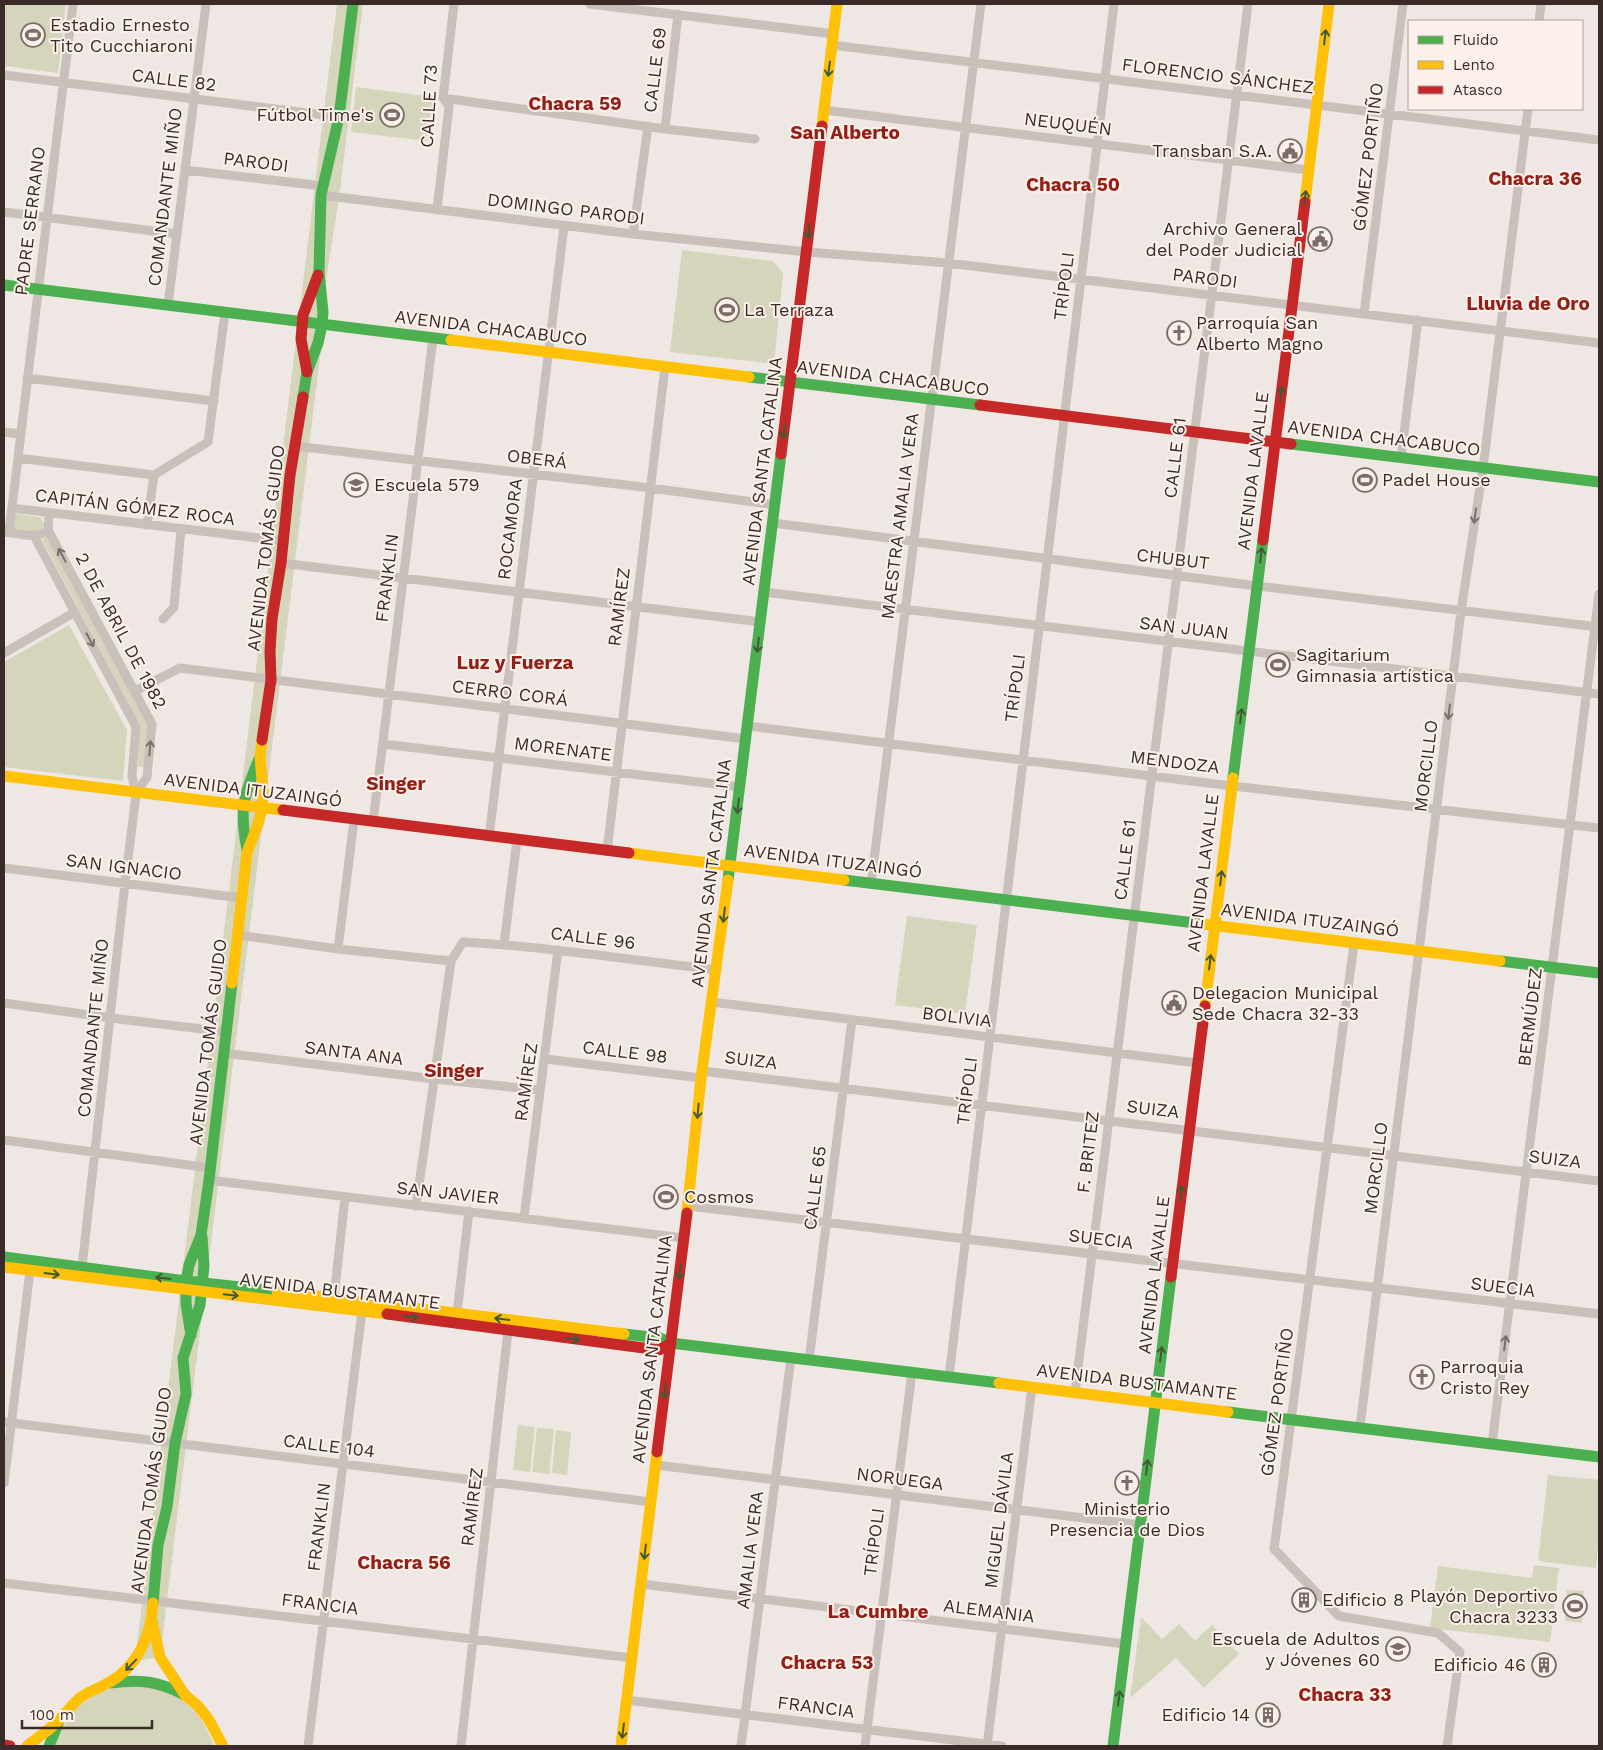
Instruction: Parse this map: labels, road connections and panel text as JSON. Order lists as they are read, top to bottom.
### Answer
{
  "streets": {
    "main road": [
      "AVENIDA CHACABUCO",
      "AVENIDA SANTA CATALINA",
      "AVENIDA LAVALLE",
      "AVENIDA TOMÁS GUIDO",
      "AVENIDA ITUZAINGÓ",
      "AVENIDA BUSTAMANTE"
    ],
    "street": [
      "CALLE 69",
      "FLORENCIO SÁNCHEZ",
      "CALLE 82",
      "CALLE 73",
      "NEUQUÉN",
      "GÓMEZ PORTIÑO",
      "PARODI",
      "COMANDANTE MIÑO",
      "DOMINGO PARODI",
      "PADRE SERRANO",
      "TRÍPOLI",
      "CALLE 61",
      "OBERÁ",
      "CAPITÁN GÓMEZ ROCA",
      "MAESTRA AMALIA VERA",
      "ROCAMORA",
      "CHUBUT",
      "FRANKLIN",
      "RAMÍREZ",
      "SAN JUAN",
      "2 DE ABRIL DE 1982",
      "CERRO CORÁ",
      "MORENATE",
      "MENDOZA",
      "MORCILLO",
      "SAN IGNACIO",
      "CALLE 96",
      "BOLIVIA",
      "BERMÚDEZ",
      "CALLE 98",
      "SANTA ANA",
      "SUIZA",
      "F. BRITEZ",
      "CALLE 65",
      "SAN JAVIER",
      "SUECIA",
      "CALLE 104",
      "NORUEGA",
      "MIGUEL DÁVILA",
      "AMALIA VERA",
      "FRANCIA",
      "ALEMANIA"
    ]
  },
  "crossings": [
    ["CALLE 69", "FLORENCIO SÁNCHEZ"],
    ["CALLE 69", "DOMINGO PARODI"],
    ["FLORENCIO SÁNCHEZ", "GÓMEZ PORTIÑO"],
    ["FLORENCIO SÁNCHEZ", "TRÍPOLI"],
    ["FLORENCIO SÁNCHEZ", "CALLE 61"],
    ["FLORENCIO SÁNCHEZ", "AVENIDA SANTA CATALINA"],
    ["FLORENCIO SÁNCHEZ", "AVENIDA LAVALLE"],
    ["FLORENCIO SÁNCHEZ", "MAESTRA AMALIA VERA"],
    ["FLORENCIO SÁNCHEZ", "MORCILLO"],
    ["CALLE 82", "COMANDANTE MIÑO"],
    ["CALLE 82", "PADRE SERRANO"],
    ["CALLE 82", "AVENIDA TOMÁS GUIDO"],
    ["CALLE 73", "DOMINGO PARODI"],
    ["NEUQUÉN", "TRÍPOLI"],
    ["NEUQUÉN", "CALLE 61"],
    ["NEUQUÉN", "AVENIDA SANTA CATALINA"],
    ["NEUQUÉN", "AVENIDA LAVALLE"],
    ["NEUQUÉN", "MAESTRA AMALIA VERA"],
    ["GÓMEZ PORTIÑO", "PARODI"],
    ["GÓMEZ PORTIÑO", "AVENIDA ITUZAINGÓ"],
    ["GÓMEZ PORTIÑO", "SUIZA"],
    ["GÓMEZ PORTIÑO", "SUECIA"],
    ["GÓMEZ PORTIÑO", "AVENIDA BUSTAMANTE"],
    ["PARODI", "COMANDANTE MIÑO"],
    ["PARODI", "DOMINGO PARODI"],
    ["PARODI", "TRÍPOLI"],
    ["PARODI", "CALLE 61"],
    ["PARODI", "AVENIDA SANTA CATALINA"],
    ["PARODI", "AVENIDA LAVALLE"],
    ["PARODI", "MAESTRA AMALIA VERA"],
    ["PARODI", "AVENIDA TOMÁS GUIDO"],
    ["PARODI", "MORCILLO"],
    ["COMANDANTE MIÑO", "AVENIDA CHACABUCO"],
    ["COMANDANTE MIÑO", "2 DE ABRIL DE 1982"],
    ["COMANDANTE MIÑO", "AVENIDA ITUZAINGÓ"],
    ["COMANDANTE MIÑO", "SAN IGNACIO"],
    ["COMANDANTE MIÑO", "SAN JAVIER"],
    ["COMANDANTE MIÑO", "AVENIDA BUSTAMANTE"],
    ["DOMINGO PARODI", "AVENIDA SANTA CATALINA"],
    ["DOMINGO PARODI", "ROCAMORA"],
    ["DOMINGO PARODI", "AVENIDA TOMÁS GUIDO"],
    ["PADRE SERRANO", "AVENIDA CHACABUCO"],
    ["PADRE SERRANO", "CAPITÁN GÓMEZ ROCA"],
    ["TRÍPOLI", "AVENIDA CHACABUCO"],
    ["TRÍPOLI", "CHUBUT"],
    ["TRÍPOLI", "SAN JUAN"],
    ["TRÍPOLI", "MENDOZA"],
    ["TRÍPOLI", "AVENIDA ITUZAINGÓ"],
    ["TRÍPOLI", "BOLIVIA"],
    ["TRÍPOLI", "SUIZA"],
    ["TRÍPOLI", "SUECIA"],
    ["TRÍPOLI", "AVENIDA BUSTAMANTE"],
    ["TRÍPOLI", "NORUEGA"],
    ["TRÍPOLI", "FRANCIA"],
    ["TRÍPOLI", "ALEMANIA"],
    ["AVENIDA CHACABUCO", "CALLE 61"],
    ["AVENIDA CHACABUCO", "AVENIDA SANTA CATALINA"],
    ["AVENIDA CHACABUCO", "AVENIDA LAVALLE"],
    ["AVENIDA CHACABUCO", "MAESTRA AMALIA VERA"],
    ["AVENIDA CHACABUCO", "ROCAMORA"],
    ["AVENIDA CHACABUCO", "AVENIDA TOMÁS GUIDO"],
    ["AVENIDA CHACABUCO", "FRANKLIN"],
    ["AVENIDA CHACABUCO", "RAMÍREZ"],
    ["AVENIDA CHACABUCO", "MORCILLO"],
    ["CALLE 61", "CHUBUT"],
    ["CALLE 61", "SAN JUAN"],
    ["CALLE 61", "MENDOZA"],
    ["CALLE 61", "AVENIDA ITUZAINGÓ"],
    ["CALLE 61", "F. BRITEZ"],
    ["OBERÁ", "AVENIDA SANTA CATALINA"],
    ["OBERÁ", "ROCAMORA"],
    ["OBERÁ", "AVENIDA TOMÁS GUIDO"],
    ["OBERÁ", "FRANKLIN"],
    ["OBERÁ", "RAMÍREZ"],
    ["AVENIDA SANTA CATALINA", "CHUBUT"],
    ["AVENIDA SANTA CATALINA", "SAN JUAN"],
    ["AVENIDA SANTA CATALINA", "CERRO CORÁ"],
    ["AVENIDA SANTA CATALINA", "MORENATE"],
    ["AVENIDA SANTA CATALINA", "MENDOZA"],
    ["AVENIDA SANTA CATALINA", "AVENIDA ITUZAINGÓ"],
    ["AVENIDA SANTA CATALINA", "CALLE 96"],
    ["AVENIDA SANTA CATALINA", "BOLIVIA"],
    ["AVENIDA SANTA CATALINA", "CALLE 98"],
    ["AVENIDA SANTA CATALINA", "SUIZA"],
    ["AVENIDA SANTA CATALINA", "SAN JAVIER"],
    ["AVENIDA SANTA CATALINA", "SUECIA"],
    ["AVENIDA SANTA CATALINA", "AVENIDA BUSTAMANTE"],
    ["AVENIDA SANTA CATALINA", "CALLE 104"],
    ["AVENIDA SANTA CATALINA", "NORUEGA"],
    ["AVENIDA SANTA CATALINA", "FRANCIA"],
    ["AVENIDA SANTA CATALINA", "ALEMANIA"],
    ["AVENIDA LAVALLE", "CHUBUT"],
    ["AVENIDA LAVALLE", "SAN JUAN"],
    ["AVENIDA LAVALLE", "MENDOZA"],
    ["AVENIDA LAVALLE", "AVENIDA ITUZAINGÓ"],
    ["AVENIDA LAVALLE", "BOLIVIA"],
    ["AVENIDA LAVALLE", "SUIZA"],
    ["AVENIDA LAVALLE", "SUECIA"],
    ["AVENIDA LAVALLE", "AVENIDA BUSTAMANTE"],
    ["AVENIDA LAVALLE", "NORUEGA"],
    ["AVENIDA LAVALLE", "ALEMANIA"],
    ["CAPITÁN GÓMEZ ROCA", "AVENIDA TOMÁS GUIDO"],
    ["MAESTRA AMALIA VERA", "CHUBUT"],
    ["MAESTRA AMALIA VERA", "SAN JUAN"],
    ["MAESTRA AMALIA VERA", "MENDOZA"],
    ["MAESTRA AMALIA VERA", "AVENIDA ITUZAINGÓ"],
    ["ROCAMORA", "CERRO CORÁ"],
    ["ROCAMORA", "MORENATE"],
    ["ROCAMORA", "AVENIDA ITUZAINGÓ"],
    ["AVENIDA TOMÁS GUIDO", "CERRO CORÁ"],
    ["AVENIDA TOMÁS GUIDO", "AVENIDA ITUZAINGÓ"],
    ["AVENIDA TOMÁS GUIDO", "SAN IGNACIO"],
    ["AVENIDA TOMÁS GUIDO", "SANTA ANA"],
    ["AVENIDA TOMÁS GUIDO", "SAN JAVIER"],
    ["AVENIDA TOMÁS GUIDO", "AVENIDA BUSTAMANTE"],
    ["AVENIDA TOMÁS GUIDO", "CALLE 104"],
    ["AVENIDA TOMÁS GUIDO", "FRANCIA"],
    ["CHUBUT", "MORCILLO"],
    ["CHUBUT", "BERMÚDEZ"],
    ["FRANKLIN", "CERRO CORÁ"],
    ["FRANKLIN", "MORENATE"],
    ["FRANKLIN", "AVENIDA ITUZAINGÓ"],
    ["FRANKLIN", "AVENIDA BUSTAMANTE"],
    ["FRANKLIN", "CALLE 104"],
    ["FRANKLIN", "FRANCIA"],
    ["RAMÍREZ", "CERRO CORÁ"],
    ["RAMÍREZ", "MORENATE"],
    ["RAMÍREZ", "AVENIDA ITUZAINGÓ"],
    ["RAMÍREZ", "CALLE 96"],
    ["RAMÍREZ", "CALLE 98"],
    ["RAMÍREZ", "SANTA ANA"],
    ["RAMÍREZ", "SAN JAVIER"],
    ["RAMÍREZ", "AVENIDA BUSTAMANTE"],
    ["RAMÍREZ", "CALLE 104"],
    ["RAMÍREZ", "FRANCIA"],
    ["SAN JUAN", "MORCILLO"],
    ["SAN JUAN", "BERMÚDEZ"],
    ["2 DE ABRIL DE 1982", "CERRO CORÁ"],
    ["2 DE ABRIL DE 1982", "AVENIDA ITUZAINGÓ"],
    ["MENDOZA", "MORCILLO"],
    ["MENDOZA", "BERMÚDEZ"],
    ["MORCILLO", "AVENIDA ITUZAINGÓ"],
    ["MORCILLO", "SUIZA"],
    ["MORCILLO", "SUECIA"],
    ["MORCILLO", "AVENIDA BUSTAMANTE"],
    ["AVENIDA ITUZAINGÓ", "BERMÚDEZ"],
    ["AVENIDA ITUZAINGÓ", "F. BRITEZ"],
    ["BOLIVIA", "F. BRITEZ"],
    ["BOLIVIA", "CALLE 65"],
    ["BERMÚDEZ", "SUIZA"],
    ["BERMÚDEZ", "SUECIA"],
    ["BERMÚDEZ", "AVENIDA BUSTAMANTE"],
    ["CALLE 98", "SUIZA"],
    ["SUIZA", "F. BRITEZ"],
    ["SUIZA", "CALLE 65"],
    ["F. BRITEZ", "SUECIA"],
    ["F. BRITEZ", "AVENIDA BUSTAMANTE"],
    ["CALLE 65", "SUECIA"],
    ["CALLE 65", "AVENIDA BUSTAMANTE"],
    ["AVENIDA BUSTAMANTE", "MIGUEL DÁVILA"],
    ["AVENIDA BUSTAMANTE", "AMALIA VERA"],
    ["NORUEGA", "MIGUEL DÁVILA"],
    ["NORUEGA", "AMALIA VERA"],
    ["MIGUEL DÁVILA", "FRANCIA"],
    ["MIGUEL DÁVILA", "ALEMANIA"],
    ["AMALIA VERA", "FRANCIA"],
    ["AMALIA VERA", "ALEMANIA"]
  ],
  "one_way": ["AVENIDA SANTA CATALINA", "AVENIDA LAVALLE"],
  "districts": [
    "Chacra 59",
    "San Alberto",
    "Chacra 36",
    "Chacra 50",
    "Lluvia de Oro",
    "Luz y Fuerza",
    "Singer",
    "Singer",
    "Chacra 56",
    "La Cumbre",
    "Chacra 53",
    "Chacra 33"
  ],
  "places": {
    "sports": [
      "Estadio Ernesto Tito Cucchiaroni",
      "Fútbol Time's",
      "La Terraza",
      "Padel House",
      "Sagitarium Gimnasia artística",
      "Cosmos",
      "Playón Deportivo Chacra 3233"
    ],
    "public building": ["Transban S.A.", "Archivo General del Poder Judicial", "Delegacion Municipal Sede Chacra 32-33"],
    "church": ["Parroquía San Alberto Magno", "Parroquia Cristo Rey", "Ministerio Presencia de Dios"],
    "school or university": ["Escuela 579", "Escuela de Adultos y Jóvenes 60"],
    "building": ["Edificio 8", "Edificio 46", "Edificio 14"]
  },
  "legend": ["Fluido", "Lento", "Atasco"],
  "scale_bar": "100 m"
}
